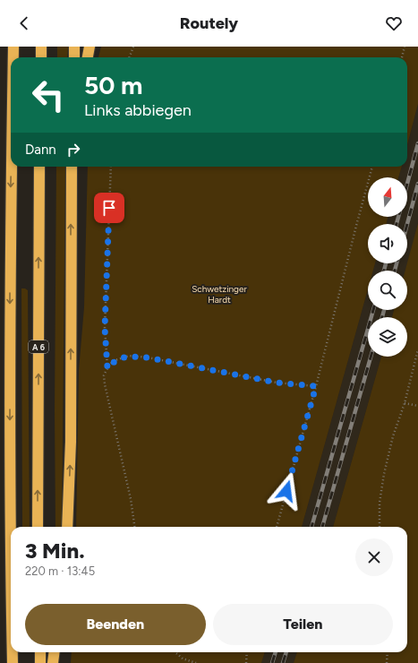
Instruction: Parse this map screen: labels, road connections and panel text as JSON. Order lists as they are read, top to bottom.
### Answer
{
  "streets": {
    "highway": ["A 6"]
  },
  "parks": ["Schwetzinger Hardt"],
  "north": "top",
  "page": {
    "header": "Routely",
    "turn": ["50 m", "Links abbiegen"],
    "then": "Dann",
    "heading": ["3 Min.", "220 m · 13:45"],
    "buttons": ["Beenden", "Teilen"]
  }
}
